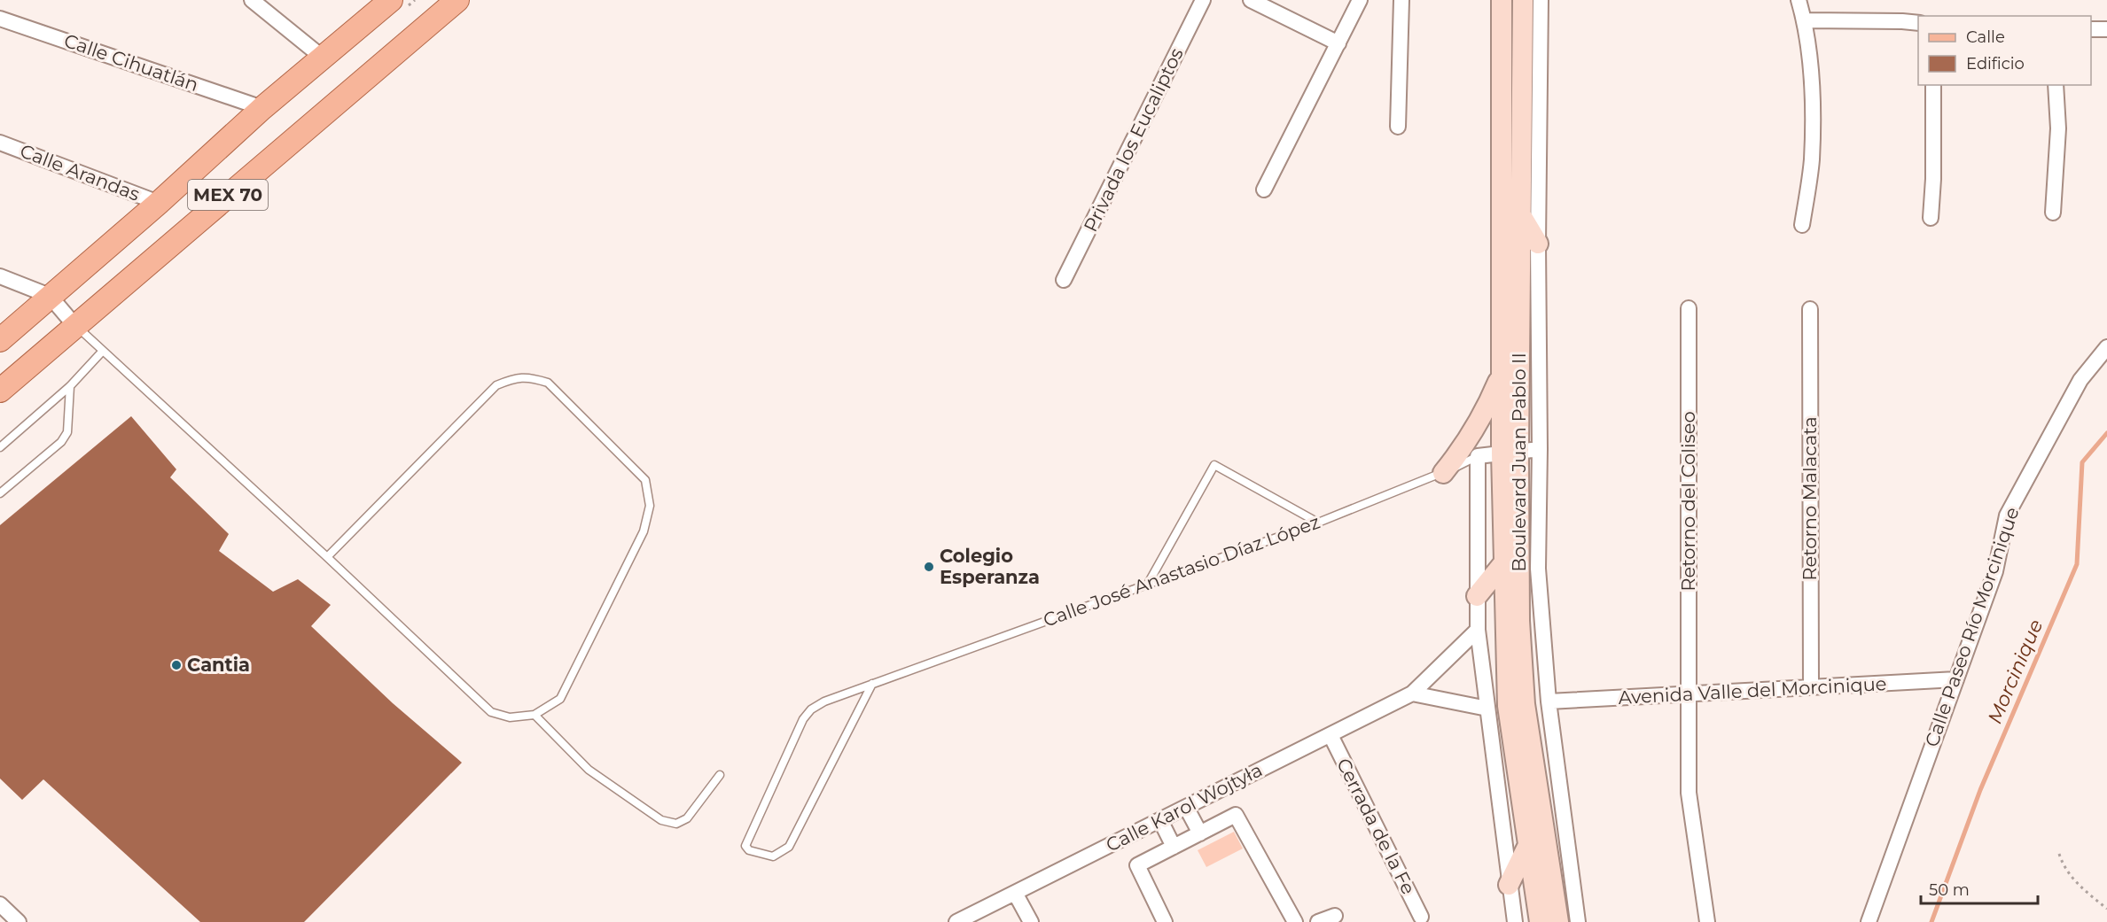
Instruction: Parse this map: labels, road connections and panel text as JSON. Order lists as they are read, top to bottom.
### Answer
{
  "streets": {
    "main road": ["MEX 70", "Boulevard Juan Pablo II"],
    "street": [
      "Calle Cihuatlán",
      "Privada los Eucaliptos",
      "Calle Arandas",
      "Retorno Malacata",
      "Retorno del Coliseo",
      "Calle José Anastasio Díaz López",
      "Calle Paseo Río Morcinique",
      "Avenida Valle del Morcinique",
      "Calle Karol Wojtyła",
      "Cerrada de la Fe"
    ]
  },
  "crossings": [
    ["Calle Cihuatlán", "MEX 70"],
    ["Calle Arandas", "MEX 70"],
    ["Boulevard Juan Pablo II", "Calle José Anastasio Díaz López"],
    ["Boulevard Juan Pablo II", "Avenida Valle del Morcinique"],
    ["Retorno Malacata", "Avenida Valle del Morcinique"],
    ["Retorno del Coliseo", "Avenida Valle del Morcinique"],
    ["Calle Paseo Río Morcinique", "Avenida Valle del Morcinique"],
    ["Calle Karol Wojtyła", "Cerrada de la Fe"]
  ],
  "water": ["Morcinique"],
  "places": ["Colegio Esperanza", "Cantia"],
  "legend": ["Calle", "Edificio"],
  "scale_bar": "50 m"
}
